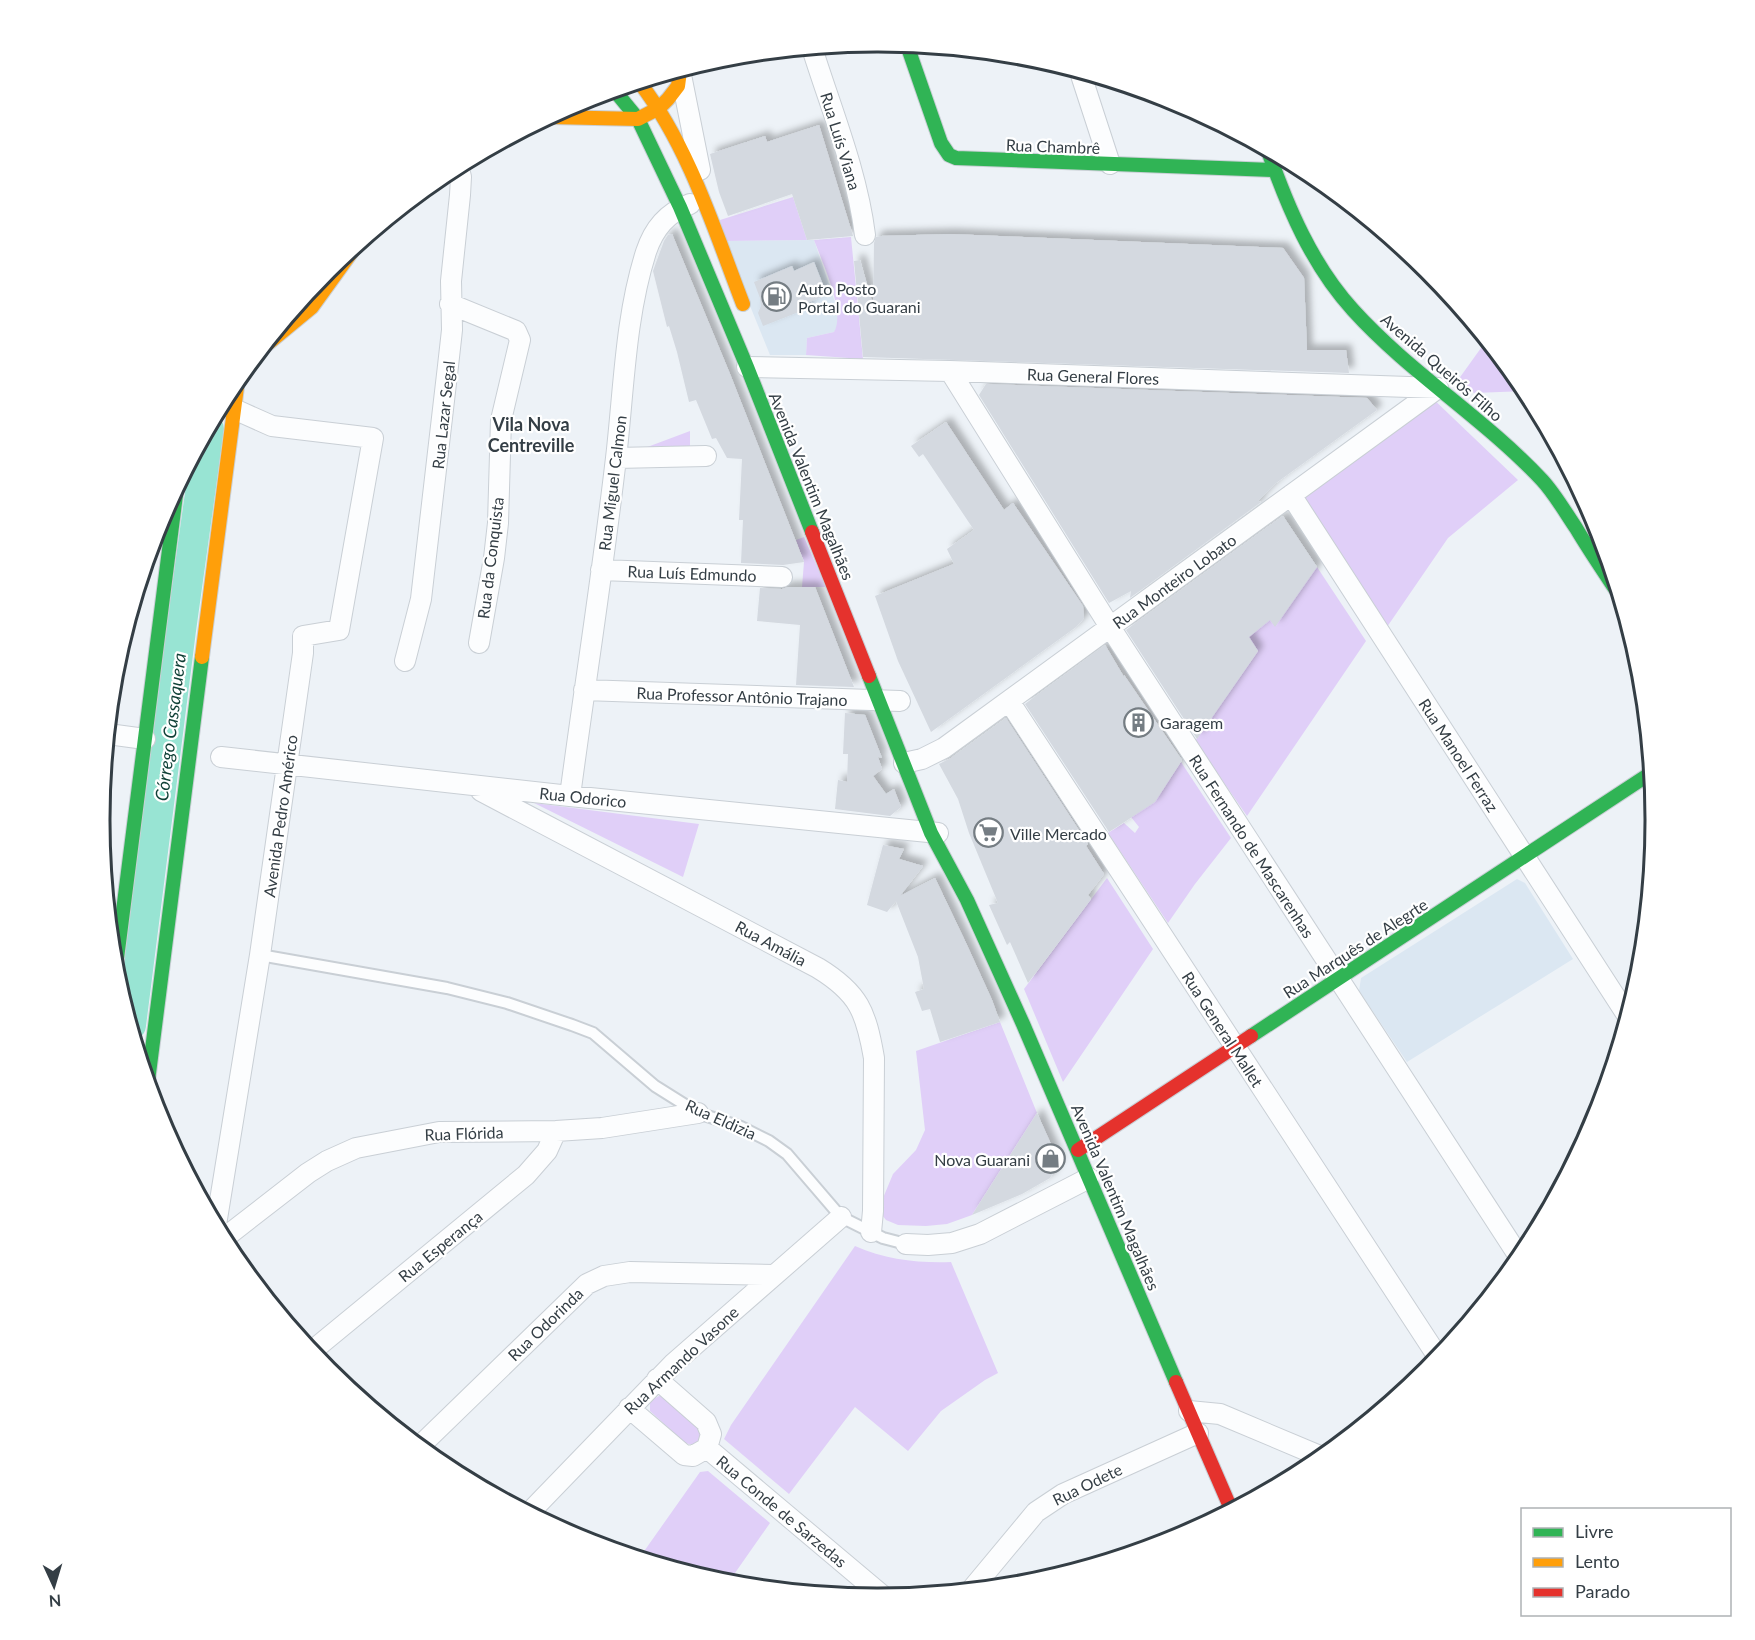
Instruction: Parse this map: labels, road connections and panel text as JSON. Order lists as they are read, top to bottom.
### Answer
{
  "streets": {
    "main road": [
      "Rua Chambrê",
      "Avenida Queirós Filho",
      "Avenida Valentim Magalhães",
      "Rua Marquês de Alegrte"
    ],
    "street": [
      "Rua Luís Viana",
      "Rua General Flores",
      "Rua Lazar Segal",
      "Rua Miguel Calmon",
      "Rua da Conquista",
      "Rua Luís Edmundo",
      "Rua Monteiro Lobato",
      "Rua Professor Antônio Trajano",
      "Rua Manoel Ferraz",
      "Rua Odorico",
      "Avenida Pedro Américo",
      "Rua Fernando de Mascarenhas",
      "Rua Amália",
      "Rua General Mallet",
      "Rua Eldizia",
      "Rua Flórida",
      "Rua Esperança",
      "Rua Odorinda",
      "Rua Armando Vasone",
      "Rua Odete",
      "Rua Conde de Sarzedas"
    ]
  },
  "crossings": [
    ["Rua Chambrê", "Avenida Queirós Filho"],
    ["Avenida Queirós Filho", "Rua General Flores"],
    ["Avenida Queirós Filho", "Rua Monteiro Lobato"],
    ["Rua General Flores", "Avenida Valentim Magalhães"],
    ["Rua General Flores", "Rua Monteiro Lobato"],
    ["Rua General Flores", "Rua Fernando de Mascarenhas"],
    ["Rua Lazar Segal", "Rua da Conquista"],
    ["Rua Miguel Calmon", "Avenida Valentim Magalhães"],
    ["Rua Miguel Calmon", "Rua Luís Edmundo"],
    ["Rua Miguel Calmon", "Rua Professor Antônio Trajano"],
    ["Rua Miguel Calmon", "Rua Odorico"],
    ["Avenida Valentim Magalhães", "Rua Monteiro Lobato"],
    ["Avenida Valentim Magalhães", "Rua Professor Antônio Trajano"],
    ["Avenida Valentim Magalhães", "Rua Odorico"],
    ["Avenida Valentim Magalhães", "Rua Marquês de Alegrte"],
    ["Avenida Valentim Magalhães", "Rua Eldizia"],
    ["Avenida Valentim Magalhães", "Rua Odete"],
    ["Rua Monteiro Lobato", "Rua Manoel Ferraz"],
    ["Rua Monteiro Lobato", "Rua Fernando de Mascarenhas"],
    ["Rua Monteiro Lobato", "Rua General Mallet"],
    ["Rua Manoel Ferraz", "Rua Marquês de Alegrte"],
    ["Rua Odorico", "Avenida Pedro Américo"],
    ["Rua Odorico", "Rua Amália"],
    ["Avenida Pedro Américo", "Rua Eldizia"],
    ["Rua Fernando de Mascarenhas", "Rua Marquês de Alegrte"],
    ["Rua Amália", "Rua Eldizia"],
    ["Rua Marquês de Alegrte", "Rua General Mallet"],
    ["Rua Eldizia", "Rua Flórida"],
    ["Rua Eldizia", "Rua Armando Vasone"],
    ["Rua Flórida", "Rua Esperança"],
    ["Rua Odorinda", "Rua Armando Vasone"],
    ["Rua Armando Vasone", "Rua Conde de Sarzedas"]
  ],
  "districts": ["Vila Nova Centreville"],
  "water": ["Córrego Cassaquera"],
  "places": {
    "fuel station": ["Auto Posto Portal do Guarani"],
    "building": ["Garagem"],
    "supermarket": ["Ville Mercado"],
    "shop": ["Nova Guarani"]
  },
  "legend": ["Livre", "Lento", "Parado"],
  "north": "bottom"
}
